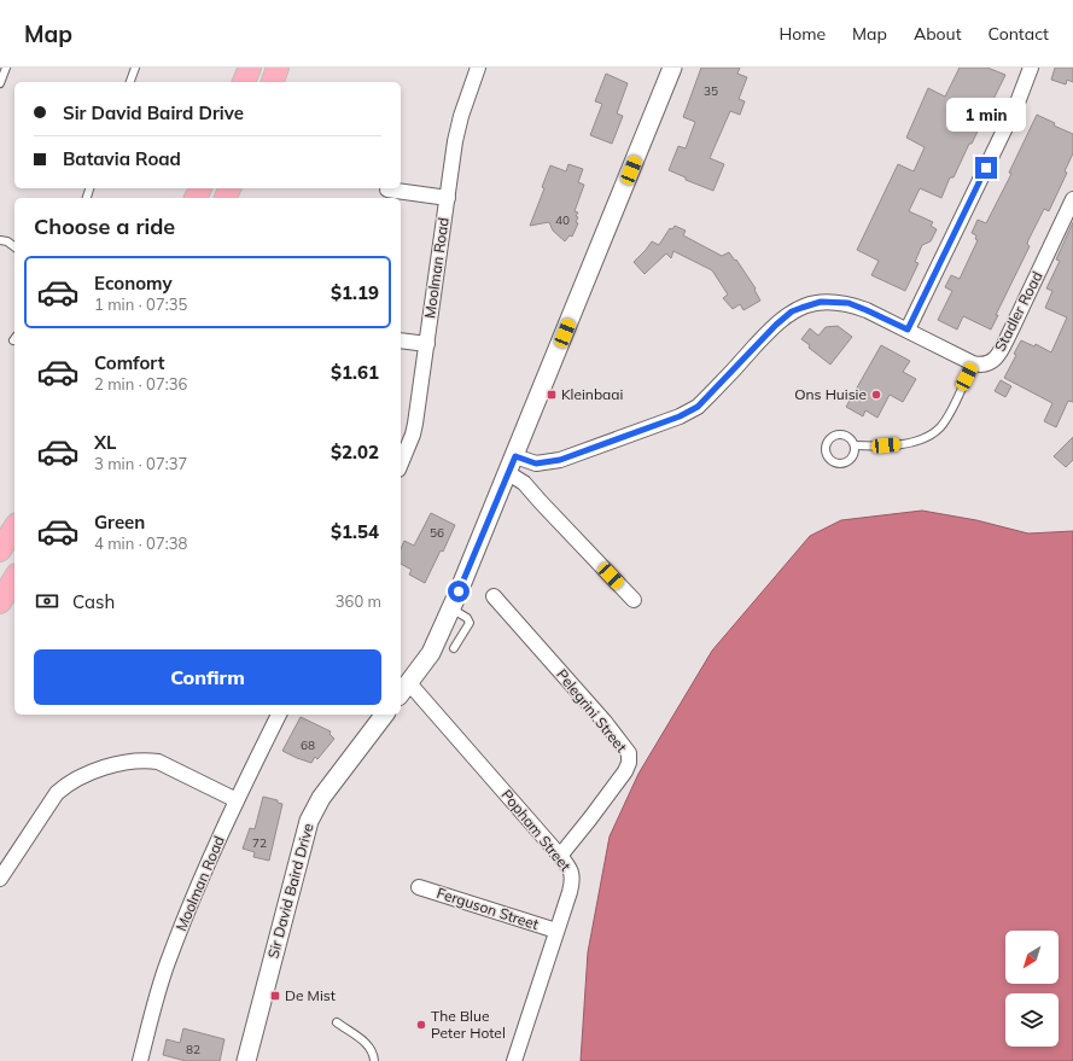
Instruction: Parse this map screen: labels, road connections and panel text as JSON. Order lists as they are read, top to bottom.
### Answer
{
  "streets": {
    "street": [
      "Moolman Road",
      "Stadler Road",
      "Pelegrini Street",
      "Popham Street",
      "Sir David Baird Drive",
      "Ferguson Street"
    ]
  },
  "crossings": [
    ["Pelegrini Street", "Popham Street"],
    ["Popham Street", "Ferguson Street"]
  ],
  "places": {
    "transit": ["Kleinbaai", "De Mist"],
    "other": ["Ons Huisie", "The Blue Peter Hotel"]
  },
  "house_numbers": [
    "35",
    "40",
    "56",
    "68",
    "72",
    "82"
  ],
  "north": "bottom left",
  "page": {
    "header": "Map",
    "nav": [
      "Home",
      "Map",
      "About",
      "Contact"
    ],
    "banner": ["Sir David Baird Drive", "Batavia Road"],
    "bubble": "1 min",
    "heading": "Choose a ride",
    "list": [
      {
        "name": "Economy",
        "note": "1 min · 07:35",
        "value": "$1.19"
      },
      {
        "name": "Comfort",
        "note": "2 min · 07:36",
        "value": "$1.61"
      },
      {
        "name": "XL",
        "note": "3 min · 07:37",
        "value": "$2.02"
      },
      {
        "name": "Green",
        "note": "4 min · 07:38",
        "value": "$1.54"
      }
    ],
    "pay": ["Cash", "360 m"],
    "buttons": "Confirm"
  }
}
